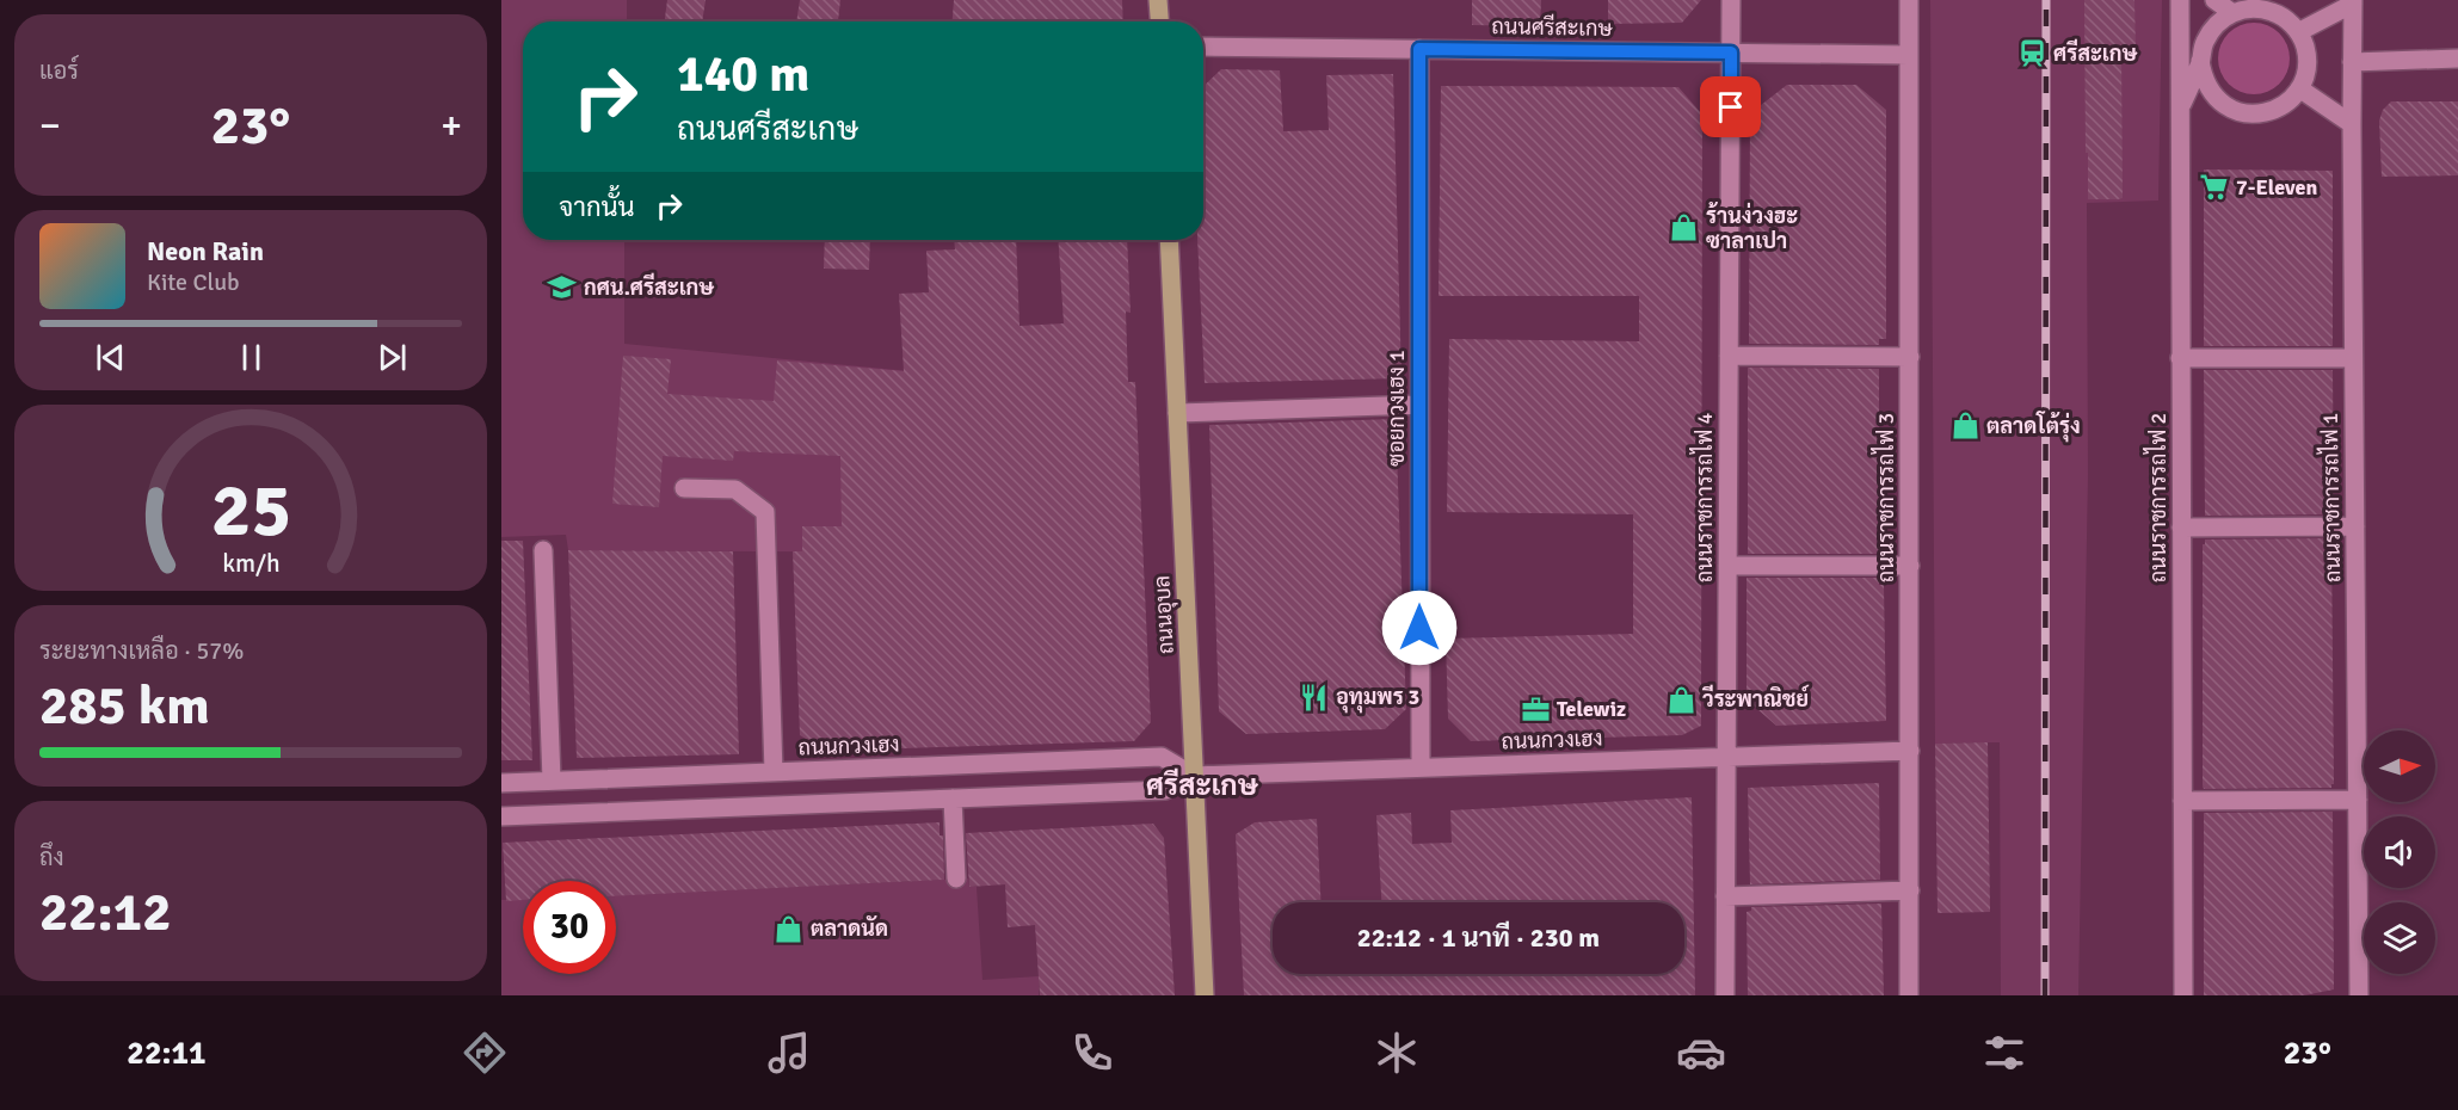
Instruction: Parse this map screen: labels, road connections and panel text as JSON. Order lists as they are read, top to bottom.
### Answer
{
  "streets": {
    "main road": ["ถนนอุบล"],
    "street": [
      "ถนนศรีสะเกษ",
      "ซอยกวงเฮง 1",
      "ถนนราชการรถไฟ 4",
      "ถนนราชการรถไฟ 3",
      "ถนนราชการรถไฟ 2",
      "ถนนราชการรถไฟ 1",
      "ถนนกวงเฮง"
    ]
  },
  "crossings": [
    ["ถนนศรีสะเกษ", "ซอยกวงเฮง 1"],
    ["ถนนศรีสะเกษ", "ถนนราชการรถไฟ 4"],
    ["ถนนศรีสะเกษ", "ถนนราชการรถไฟ 3"],
    ["ซอยกวงเฮง 1", "ถนนกวงเฮง"],
    ["ถนนราชการรถไฟ 4", "ถนนกวงเฮง"],
    ["ถนนราชการรถไฟ 3", "ถนนกวงเฮง"],
    ["ถนนอุบล", "ถนนกวงเฮง"]
  ],
  "districts": ["ศรีสะเกษ"],
  "places": {
    "station": ["ศรีสะเกษ"],
    "supermarket": ["7-Eleven"],
    "shop": [
      "ร้านง่วงฮะ ซาลาเปา",
      "ตลาดโต้รุ่ง",
      "วีระพาณิชย์",
      "ตลาดนัด"
    ],
    "school or university": ["กศน.ศรีสะเกษ"],
    "restaurant": ["อุทุมพร 3"],
    "office": ["Telewiz"]
  },
  "north": "right",
  "page": {
    "tile": [
      "แอร์",
      ["ระยะทางเหลือ · 57%", "285 km"],
      ["ถึง", "22:12"]
    ],
    "turn": ["140 m", "ถนนศรีสะเกษ"],
    "heat": ["−", "23°", "+"],
    "then": "จากนั้น",
    "song": ["Neon Rain", "Kite Club"],
    "limit": "30",
    "trip": "22:12 · 1 นาที · 230 m",
    "tabs": ["22:11", "23°"],
    "gauge": ["25", "km/h"]
  }
}
